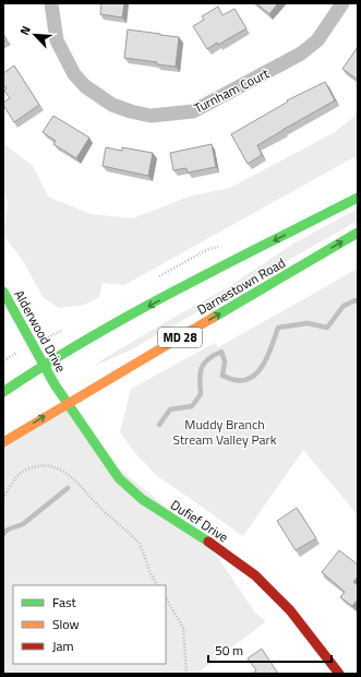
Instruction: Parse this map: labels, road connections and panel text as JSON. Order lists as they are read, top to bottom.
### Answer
{
  "streets": {
    "main road": [
      "Darnestown Road",
      "Alderwood Drive",
      "MD 28",
      "Dufief Drive"
    ],
    "street": ["Turnham Court"]
  },
  "crossings": [
    ["Darnestown Road", "Alderwood Drive"],
    ["Darnestown Road", "Dufief Drive"],
    ["Alderwood Drive", "Dufief Drive"]
  ],
  "parks": ["Muddy Branch Stream Valley Park"],
  "legend": ["Fast", "Slow", "Jam"],
  "scale_bar": "50 m",
  "north": "top left"
}
